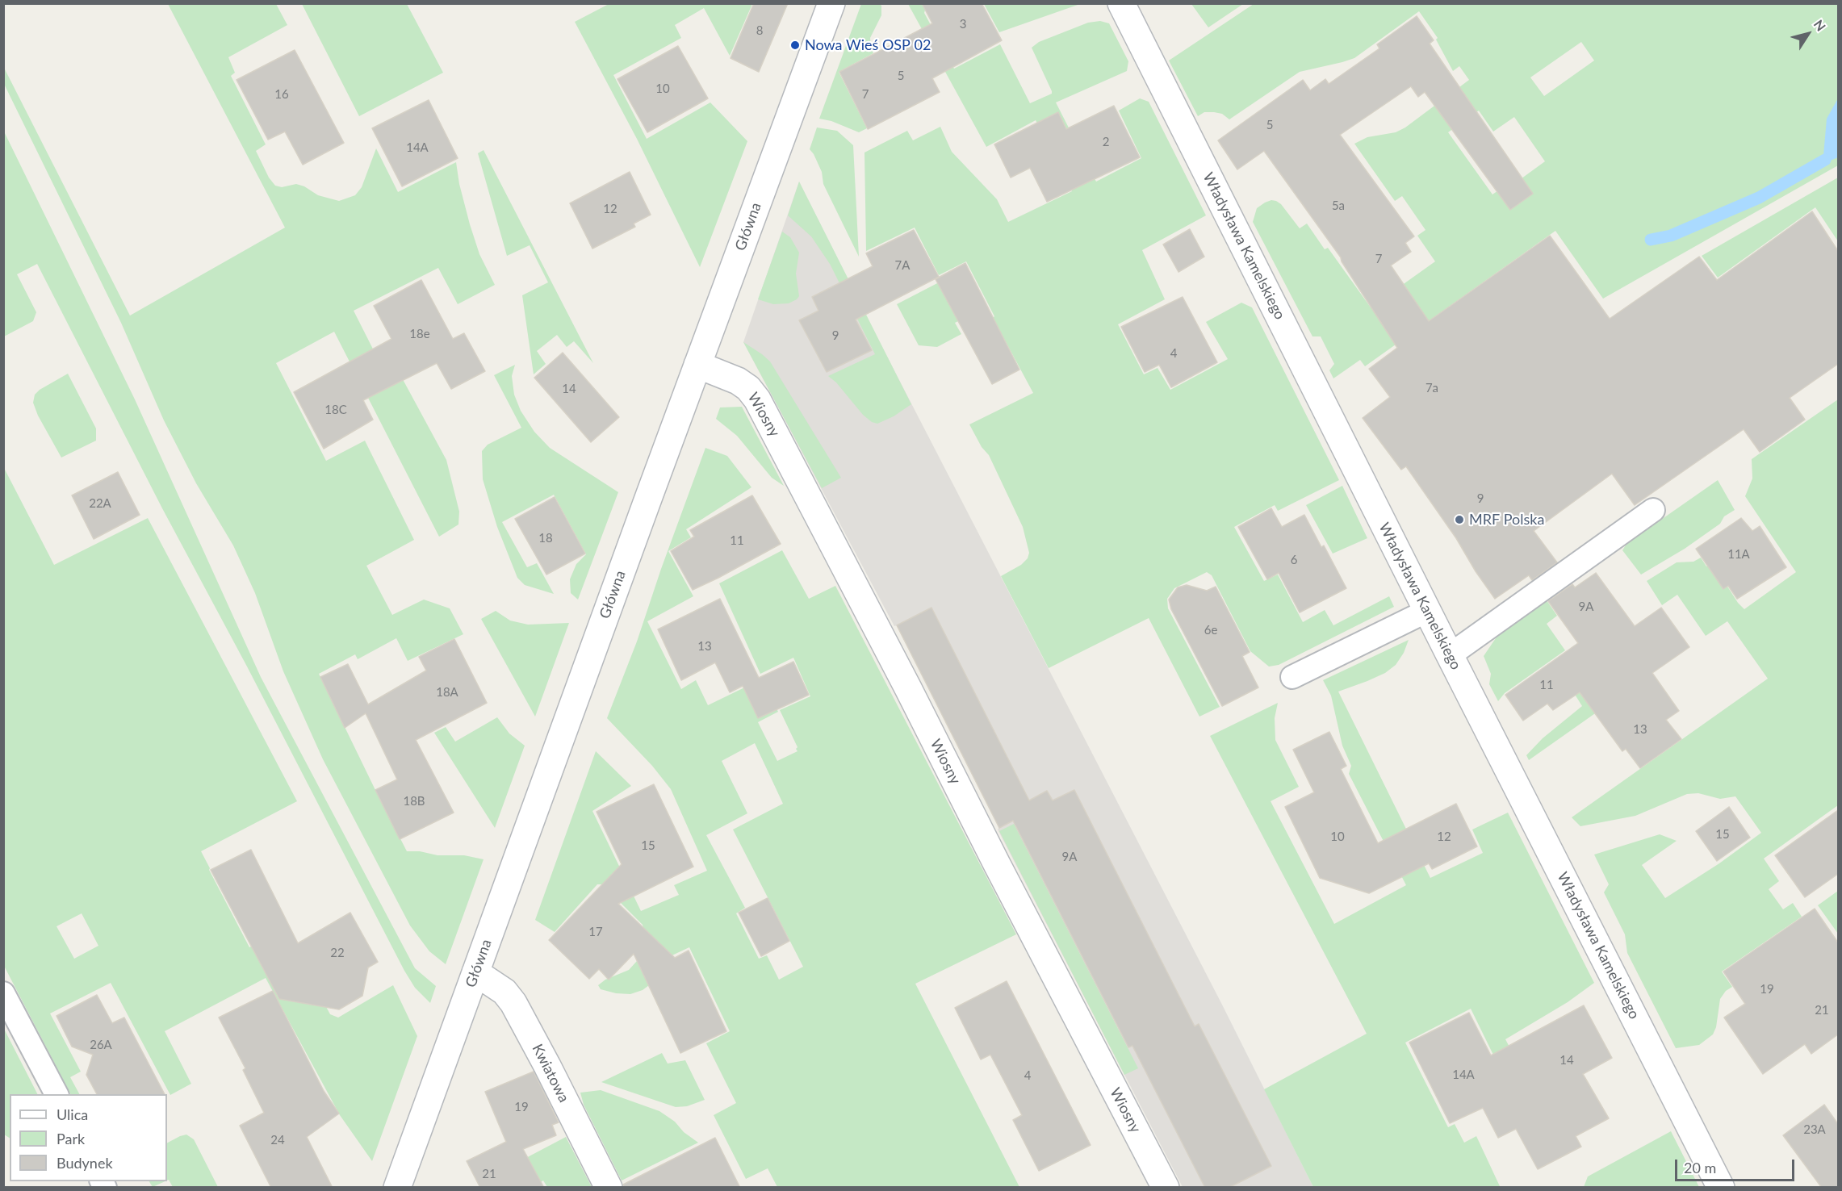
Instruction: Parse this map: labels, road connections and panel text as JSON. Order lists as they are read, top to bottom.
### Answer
{
  "streets": {
    "street": [
      "Główna",
      "Władysława Kamelskiego",
      "Wiosny",
      "Kwiatowa"
    ]
  },
  "crossings": [
    ["Główna", "Wiosny"],
    ["Główna", "Kwiatowa"]
  ],
  "places": ["Nowa Wieś OSP 02", "MRF Polska"],
  "house_numbers": [
    "3",
    "8",
    "5",
    "10",
    "16",
    "7",
    "5",
    "2",
    "14A",
    "5a",
    "12",
    "7",
    "7A",
    "18e",
    "9",
    "4",
    "7a",
    "14",
    "18C",
    "9",
    "22A",
    "18",
    "11",
    "11A",
    "6",
    "9A",
    "6e",
    "13",
    "11",
    "18A",
    "13",
    "18B",
    "15",
    "10",
    "12",
    "15",
    "9A",
    "17",
    "22",
    "19",
    "21",
    "26A",
    "14",
    "14A",
    "4",
    "19",
    "23A",
    "24",
    "21"
  ],
  "legend": ["Ulica", "Park", "Budynek"],
  "scale_bar": "20 m",
  "north": "top right"
}
